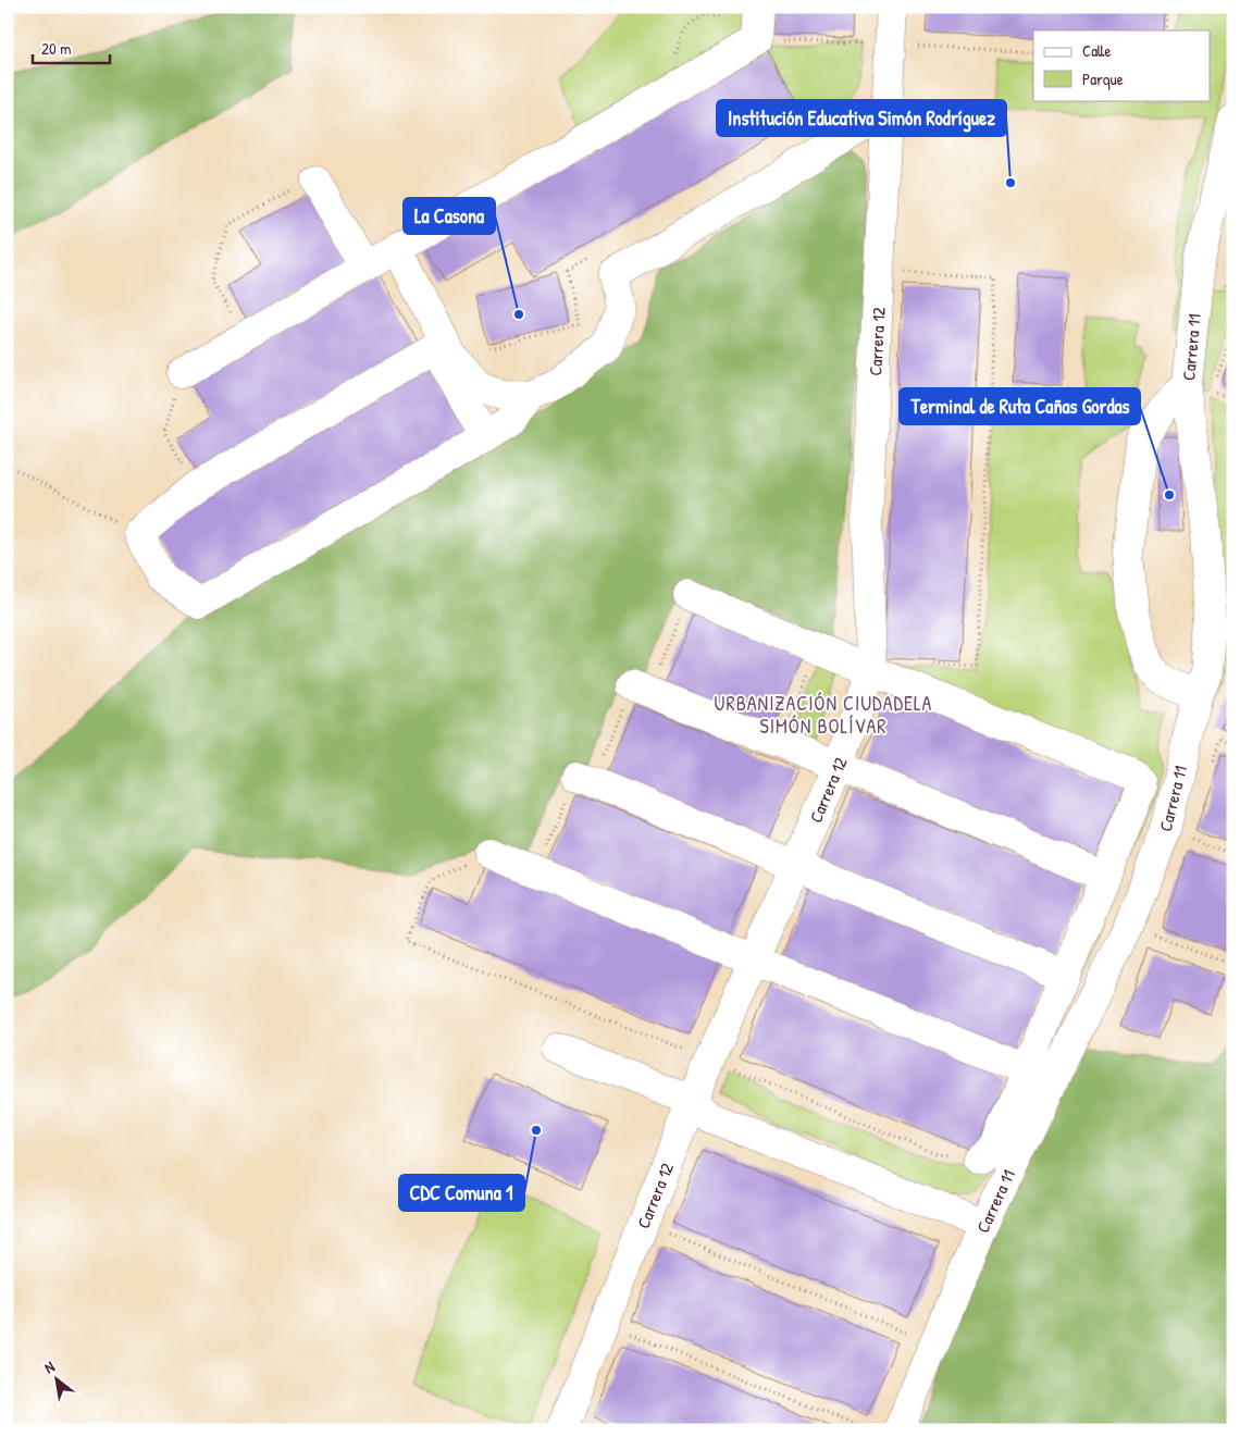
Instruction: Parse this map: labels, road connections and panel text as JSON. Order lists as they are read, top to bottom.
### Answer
{
  "streets": {
    "street": ["Carrera 12", "Carrera 11"]
  },
  "districts": ["URBANIZACIÓN CIUDADELA SIMÓN BOLÍVAR"],
  "places": [
    "Institución Educativa Simón Rodríguez",
    "La Casona",
    "Terminal de Ruta Cañas Gordas",
    "CDC Comuna 1"
  ],
  "legend": ["Calle", "Parque"],
  "scale_bar": "20 m",
  "north": "top left"
}
